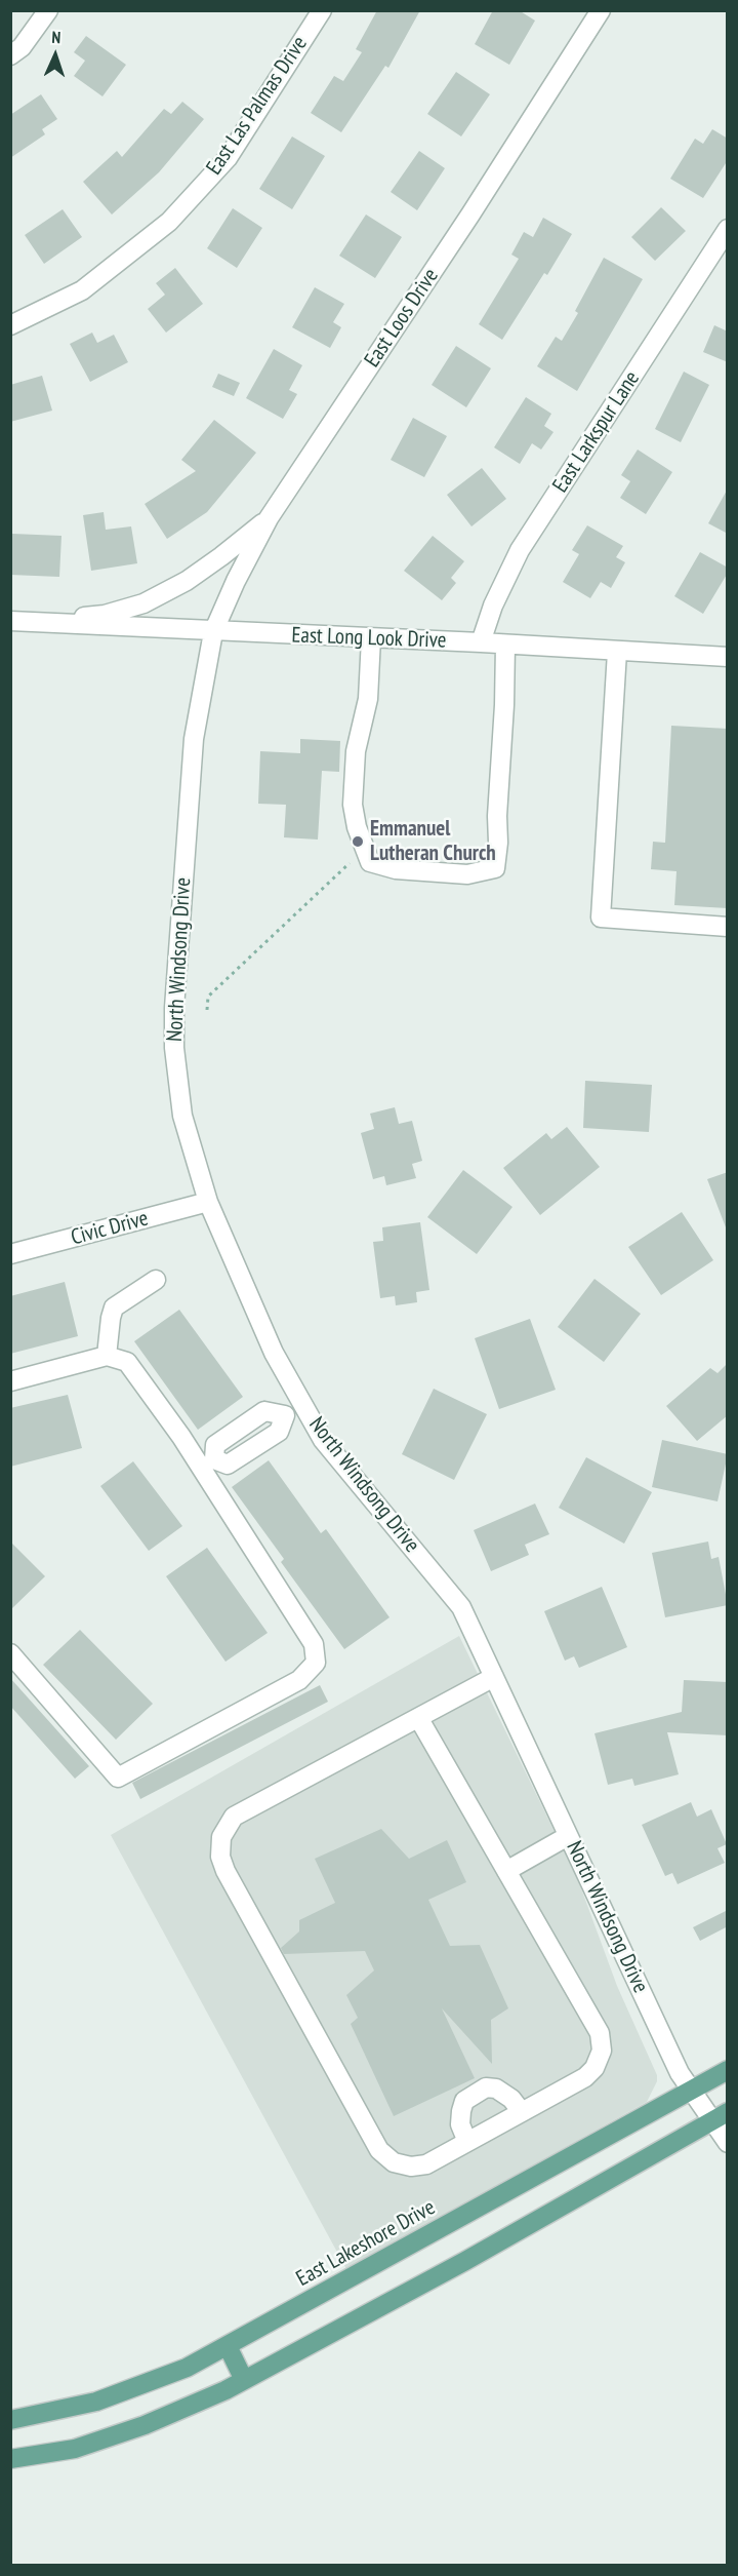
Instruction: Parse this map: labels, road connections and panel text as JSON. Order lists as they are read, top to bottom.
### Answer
{
  "streets": {
    "main road": ["East Lakeshore Drive"],
    "street": [
      "East Las Palmas Drive",
      "East Loos Drive",
      "East Larkspur Lane",
      "East Long Look Drive",
      "North Windsong Drive",
      "Civic Drive"
    ]
  },
  "crossings": [
    ["East Loos Drive", "East Long Look Drive"],
    ["East Loos Drive", "North Windsong Drive"],
    ["East Larkspur Lane", "East Long Look Drive"],
    ["East Long Look Drive", "North Windsong Drive"],
    ["North Windsong Drive", "Civic Drive"],
    ["North Windsong Drive", "East Lakeshore Drive"]
  ],
  "places": ["Emmanuel Lutheran Church"],
  "north": "top"
}
